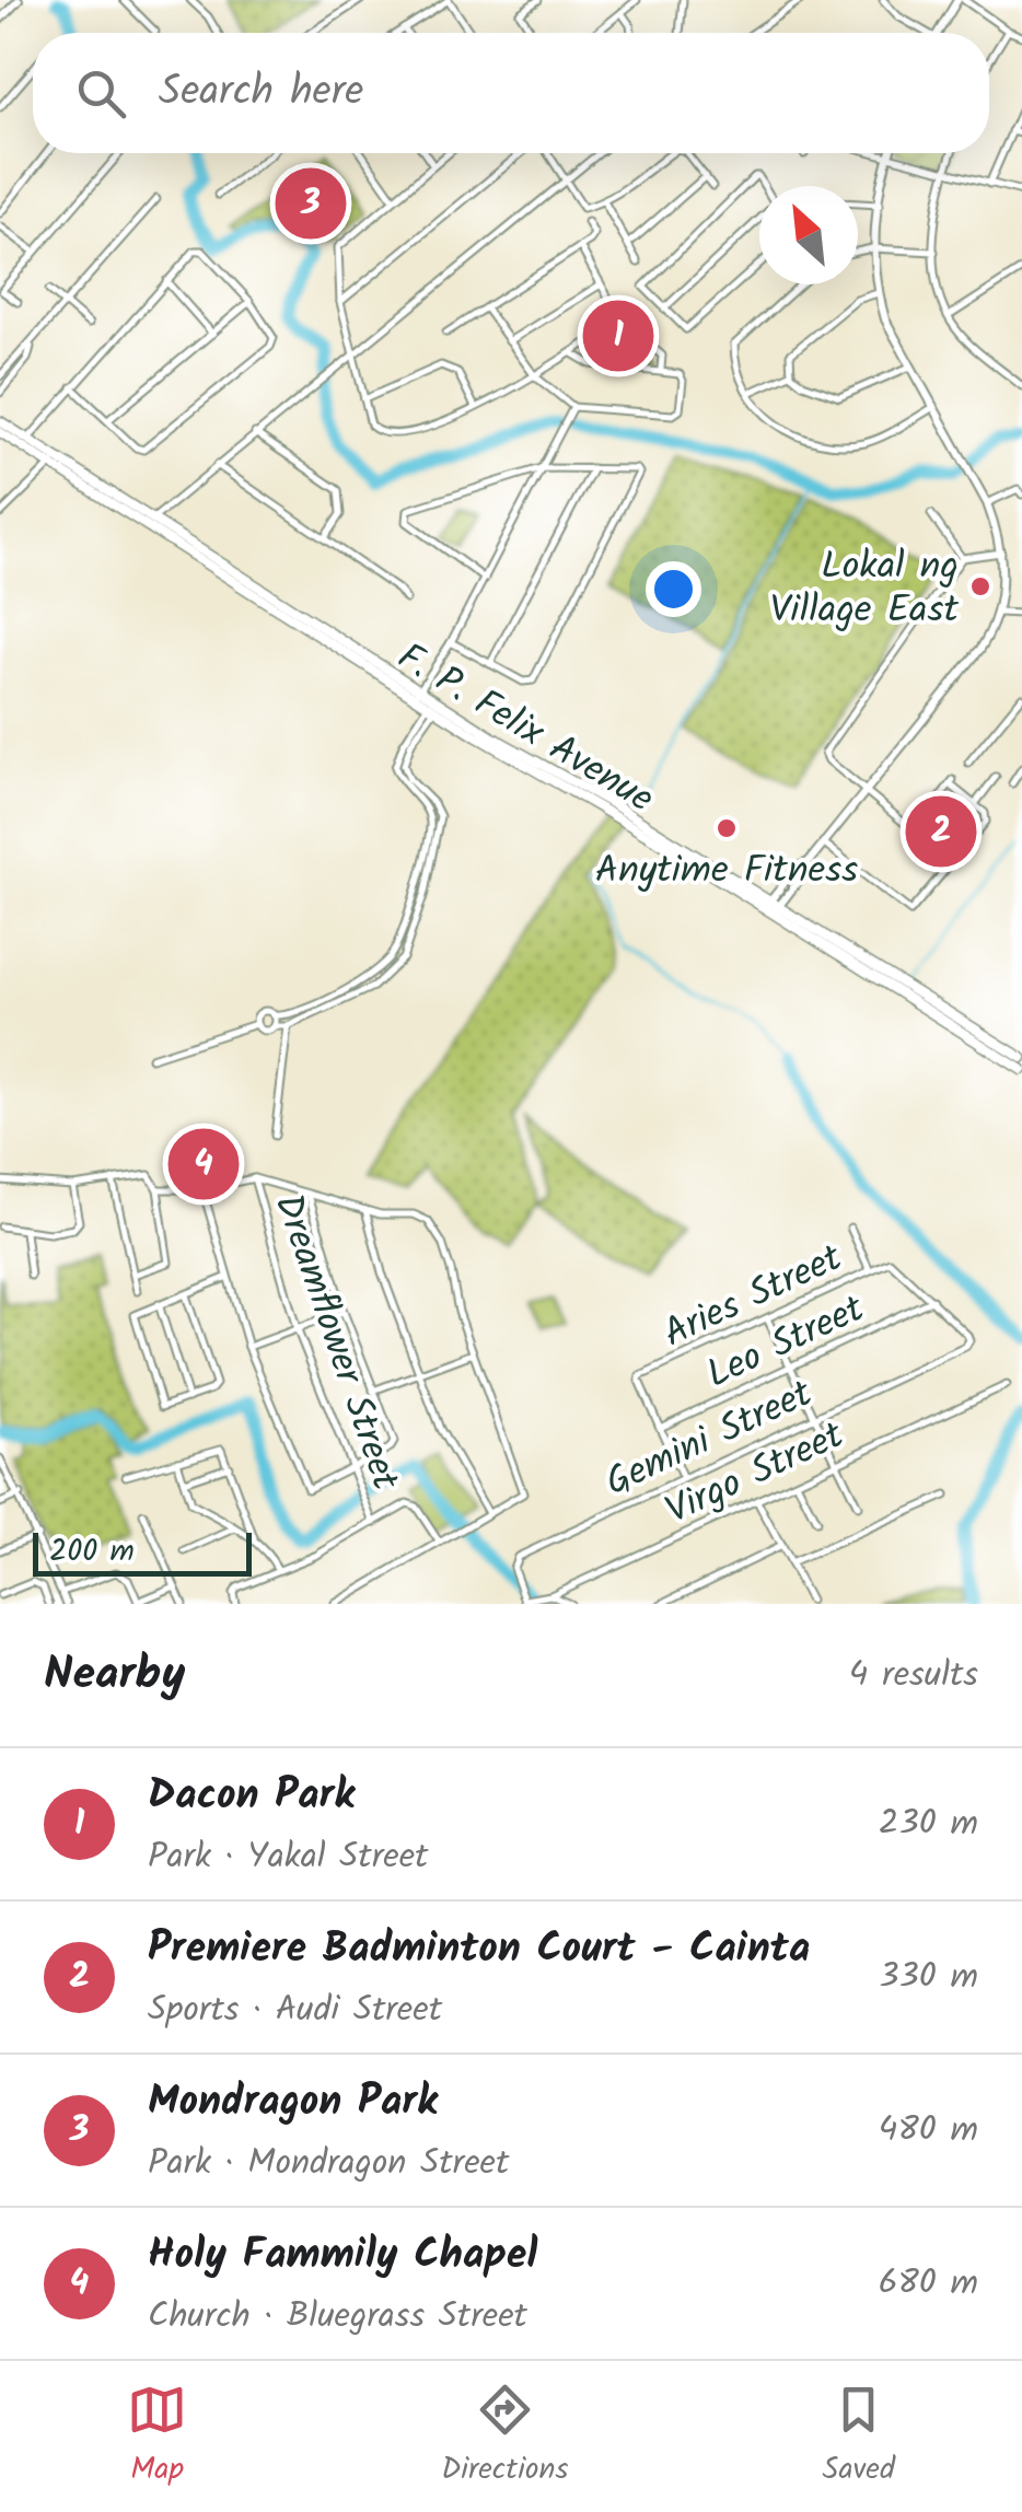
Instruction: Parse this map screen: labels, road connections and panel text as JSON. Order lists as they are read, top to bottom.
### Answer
{
  "streets": {
    "main road": ["F. P. Felix Avenue"],
    "street": [
      "Aries Street",
      "Leo Street",
      "Dreamflower Street",
      "Gemini Street",
      "Virgo Street"
    ]
  },
  "crossings": [
    ["Aries Street", "Leo Street"],
    ["Aries Street", "Gemini Street"],
    ["Leo Street", "Gemini Street"],
    ["Gemini Street", "Virgo Street"]
  ],
  "places": ["Lokal ng Village East", "Anytime Fitness"],
  "scale_bar": "200 m",
  "north": "top left",
  "page": {
    "search": "Search here",
    "pins": [
      "3",
      "1",
      "2",
      "4"
    ],
    "scale": "200 m",
    "heading": ["Nearby", "4 results"],
    "list": [
      {
        "mark": "1",
        "name": "Dacon Park",
        "note": "Park · Yakal Street",
        "value": "230 m"
      },
      {
        "mark": "2",
        "name": "Premiere Badminton Court - Cainta",
        "note": "Sports · Audi Street",
        "value": "330 m"
      },
      {
        "mark": "3",
        "name": "Mondragon Park",
        "note": "Park · Mondragon Street",
        "value": "480 m"
      },
      {
        "mark": "4",
        "name": "Holy Fammily Chapel",
        "note": "Church · Bluegrass Street",
        "value": "680 m"
      }
    ],
    "nav": ["Map", "Directions", "Saved"]
  }
}
